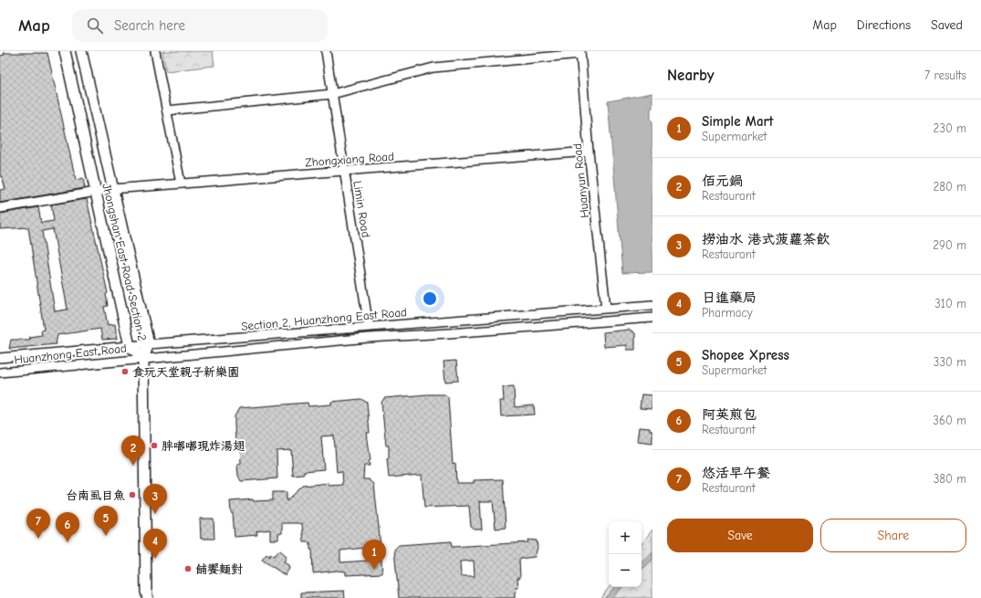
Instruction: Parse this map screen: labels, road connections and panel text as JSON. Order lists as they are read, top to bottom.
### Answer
{
  "streets": {
    "main road": ["Jhongshan East Road Section 2"],
    "street": [
      "Zhongxiang Road",
      "Huanyun Road",
      "Limin Road",
      "Section 2, Huanzhong East Road",
      "Huanzhong East Road"
    ]
  },
  "crossings": [
    ["Zhongxiang Road", "Huanyun Road"],
    ["Zhongxiang Road", "Limin Road"],
    ["Zhongxiang Road", "Jhongshan East Road Section 2"],
    ["Huanyun Road", "Section 2, Huanzhong East Road"],
    ["Limin Road", "Section 2, Huanzhong East Road"],
    ["Jhongshan East Road Section 2", "Section 2, Huanzhong East Road"],
    ["Jhongshan East Road Section 2", "Huanzhong East Road"],
    ["Section 2, Huanzhong East Road", "Huanzhong East Road"]
  ],
  "places": [
    "食玩天堂親子新樂園",
    "胖嘟嘟現炸湯翅",
    "台南虱目魚",
    "餔饗麵對"
  ],
  "page": {
    "header": "Map",
    "search": "Search here",
    "nav": ["Map", "Directions", "Saved"],
    "heading": ["Nearby", "7 results"],
    "list": [
      {
        "mark": "1",
        "name": "Simple Mart",
        "note": "Supermarket",
        "value": "230 m"
      },
      {
        "mark": "2",
        "name": "佰元鍋",
        "note": "Restaurant",
        "value": "280 m"
      },
      {
        "mark": "3",
        "name": "撈油水 港式菠蘿茶飲",
        "note": "Restaurant",
        "value": "290 m"
      },
      {
        "mark": "4",
        "name": "日進藥局",
        "note": "Pharmacy",
        "value": "310 m"
      },
      {
        "mark": "5",
        "name": "Shopee Xpress",
        "note": "Supermarket",
        "value": "330 m"
      },
      {
        "mark": "6",
        "name": "阿英煎包",
        "note": "Restaurant",
        "value": "360 m"
      },
      {
        "mark": "7",
        "name": "悠活早午餐",
        "note": "Restaurant",
        "value": "380 m"
      }
    ],
    "pins": [
      "2",
      "3",
      "5",
      "7",
      "6",
      "4",
      "1"
    ],
    "buttons": ["Save", "Share"],
    "map_buttons": ["+", "−"]
  }
}
